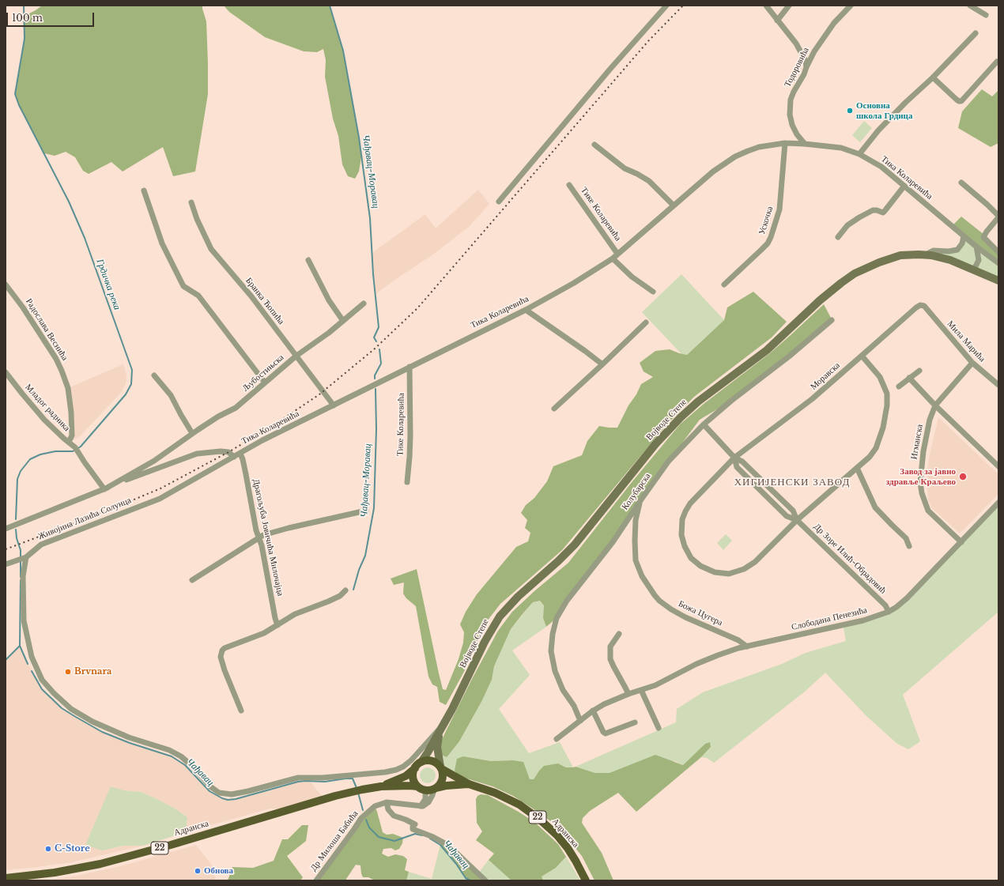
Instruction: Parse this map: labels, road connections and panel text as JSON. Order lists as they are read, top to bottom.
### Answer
{
  "streets": {
    "main road": ["22", "Адранска"],
    "street": [
      "Тодоровића",
      "Тика Коларевића",
      "Тике Коларевића",
      "Ускочка",
      "Бранка Ћопића",
      "Радослава Веснића",
      "Мила Марића",
      "Љубостињска",
      "Моравска",
      "Младог радника",
      "Војводе Степе",
      "Игманска",
      "Колубарска",
      "Живојина Лазића Солунца",
      "Драгољуба Јовичића Милочајца",
      "Др Зоре Илић-Обрадовић",
      "Божа Цугера",
      "Слободана Пенезића",
      "Др Милоша Бабића"
    ]
  },
  "crossings": [
    ["Тодоровића", "Тика Коларевића"],
    ["Тика Коларевића", "Тике Коларевића"],
    ["Тика Коларевића", "Ускочка"],
    ["Тика Коларевића", "Бранка Ћопића"],
    ["Тика Коларевића", "Живојина Лазића Солунца"],
    ["Тика Коларевића", "Драгољуба Јовичића Милочајца"],
    ["Бранка Ћопића", "Љубостињска"],
    ["Радослава Веснића", "Младог радника"],
    ["Мила Марића", "Моравска"],
    ["Мила Марића", "Игманска"],
    ["Љубостињска", "Младог радника"],
    ["Моравска", "Др Зоре Илић-Обрадовић"],
    ["Војводе Степе", "22"],
    ["Војводе Степе", "Адранска"],
    ["Игманска", "Слободана Пенезића"],
    ["Колубарска", "Др Зоре Илић-Обрадовић"],
    ["Колубарска", "Божа Цугера"],
    ["Колубарска", "Слободана Пенезића"],
    ["Др Зоре Илић-Обрадовић", "Слободана Пенезића"],
    ["Божа Цугера", "Слободана Пенезића"],
    ["22", "Адранска"]
  ],
  "districts": ["ХИГИЈЕНСКИ ЗАВОД"],
  "water": ["Чађавац-Моравац", "Грдичка река", "Чађавац"],
  "places": [
    "Основна школа Грдица",
    "Завод за јавно здравље Краљево",
    "Brvnara",
    "C-Store",
    "Обнова"
  ],
  "scale_bar": "100 m"
}
